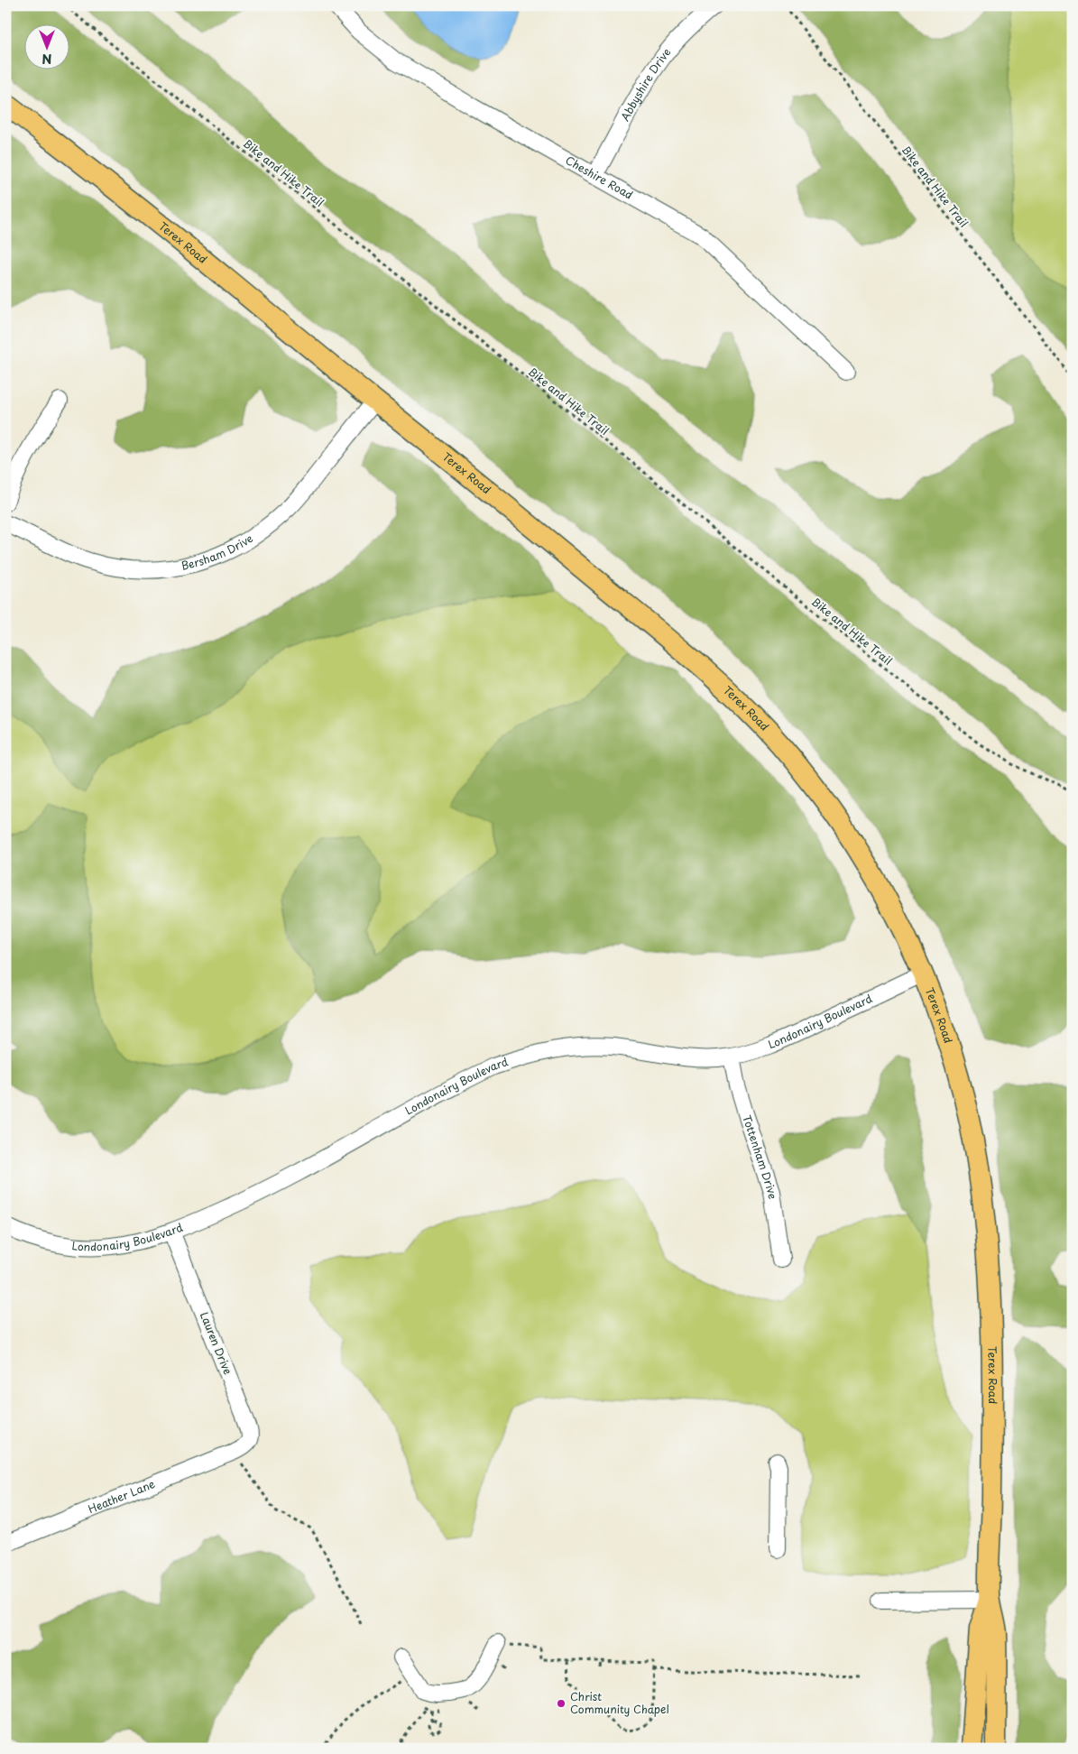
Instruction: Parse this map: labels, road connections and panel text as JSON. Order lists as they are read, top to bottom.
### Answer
{
  "streets": {
    "main road": ["Terex Road"],
    "street": [
      "Abbyshire Drive",
      "Cheshire Road",
      "Bersham Drive",
      "Londonairy Boulevard",
      "Tottenham Drive",
      "Lauren Drive",
      "Heather Lane"
    ],
    "path": ["Bike and Hike Trail"]
  },
  "crossings": [
    ["Abbyshire Drive", "Cheshire Road"],
    ["Terex Road", "Bersham Drive"],
    ["Terex Road", "Londonairy Boulevard"],
    ["Londonairy Boulevard", "Tottenham Drive"],
    ["Londonairy Boulevard", "Lauren Drive"],
    ["Lauren Drive", "Heather Lane"]
  ],
  "places": ["Christ Community Chapel"],
  "north": "bottom"
}
